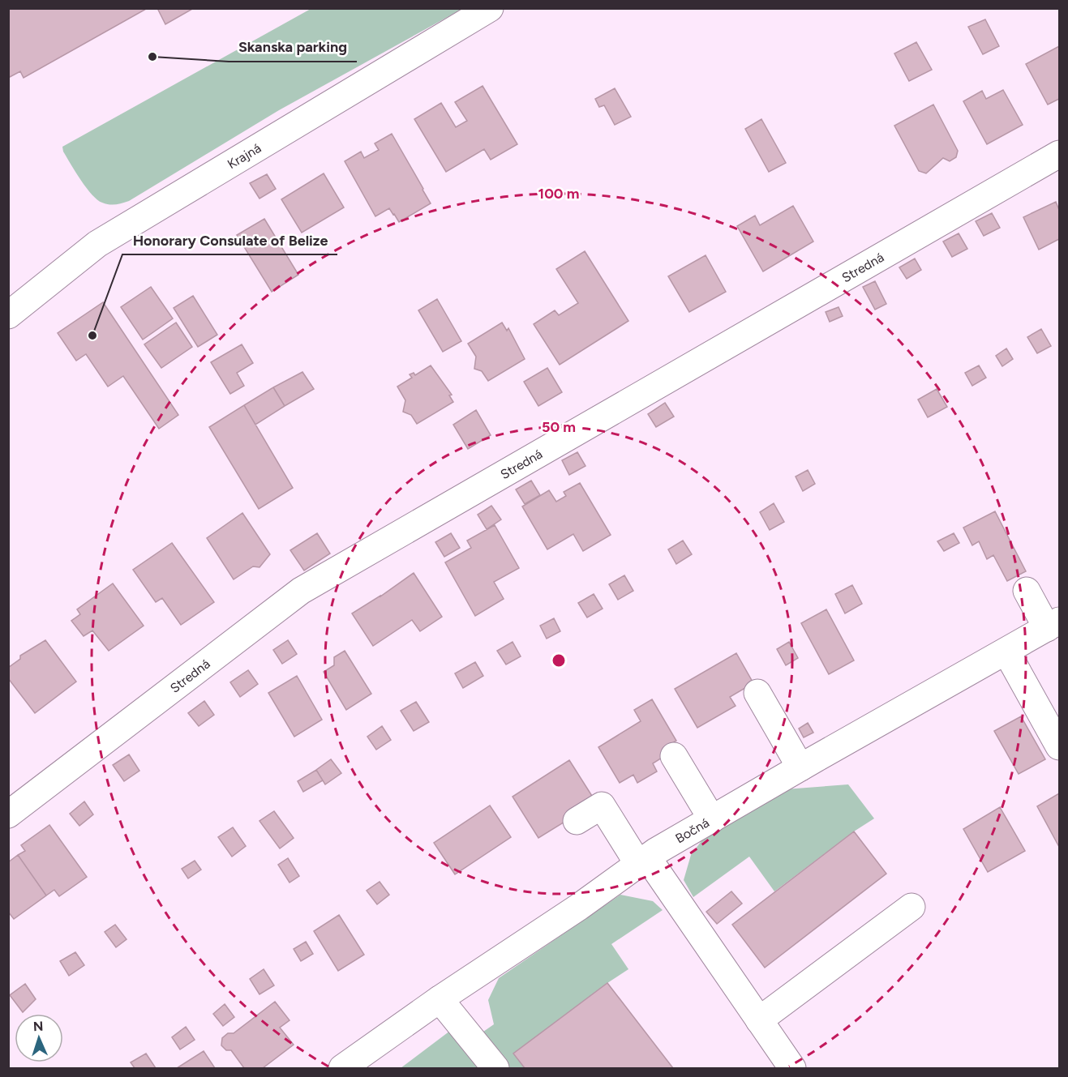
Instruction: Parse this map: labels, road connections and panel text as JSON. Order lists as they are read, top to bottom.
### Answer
{
  "streets": {
    "street": ["Krajná", "Stredná", "Bočná"]
  },
  "places": ["Skanska parking", "Honorary Consulate of Belize"],
  "north": "top",
  "rings": ["100 m", "50 m"]
}
